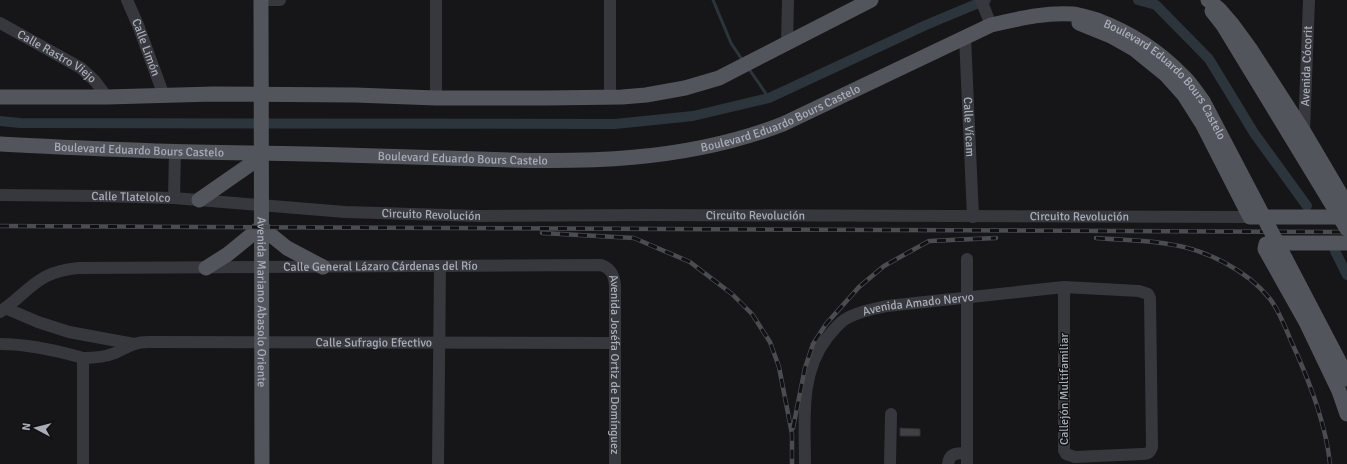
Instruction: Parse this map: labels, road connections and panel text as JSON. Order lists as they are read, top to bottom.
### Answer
{
  "streets": {
    "main road": ["Boulevard Eduardo Bours Castelo", "Avenida Mariano Abasolo Oriente"],
    "street": [
      "Calle Limón",
      "Calle Rastro Viejo",
      "Avenida Cócorit",
      "Calle Vícam",
      "Calle Tlatelolco",
      "Circuito Revolución",
      "Calle General Lázaro Cárdenas del Río",
      "Avenida Amado Nervo",
      "Calle Sufragio Efectivo",
      "Avenida Joséfa Ortiz de Domínguez",
      "Callejón Multifamiliar"
    ]
  },
  "crossings": [
    ["Boulevard Eduardo Bours Castelo", "Calle Vícam"],
    ["Boulevard Eduardo Bours Castelo", "Avenida Mariano Abasolo Oriente"],
    ["Calle Vícam", "Circuito Revolución"],
    ["Calle Tlatelolco", "Circuito Revolución"],
    ["Calle Tlatelolco", "Avenida Mariano Abasolo Oriente"],
    ["Circuito Revolución", "Avenida Mariano Abasolo Oriente"],
    ["Calle General Lázaro Cárdenas del Río", "Avenida Mariano Abasolo Oriente"],
    ["Calle General Lázaro Cárdenas del Río", "Calle Sufragio Efectivo"],
    ["Calle General Lázaro Cárdenas del Río", "Avenida Joséfa Ortiz de Domínguez"],
    ["Avenida Mariano Abasolo Oriente", "Calle Sufragio Efectivo"],
    ["Avenida Amado Nervo", "Callejón Multifamiliar"],
    ["Calle Sufragio Efectivo", "Avenida Joséfa Ortiz de Domínguez"]
  ],
  "north": "left"
}
